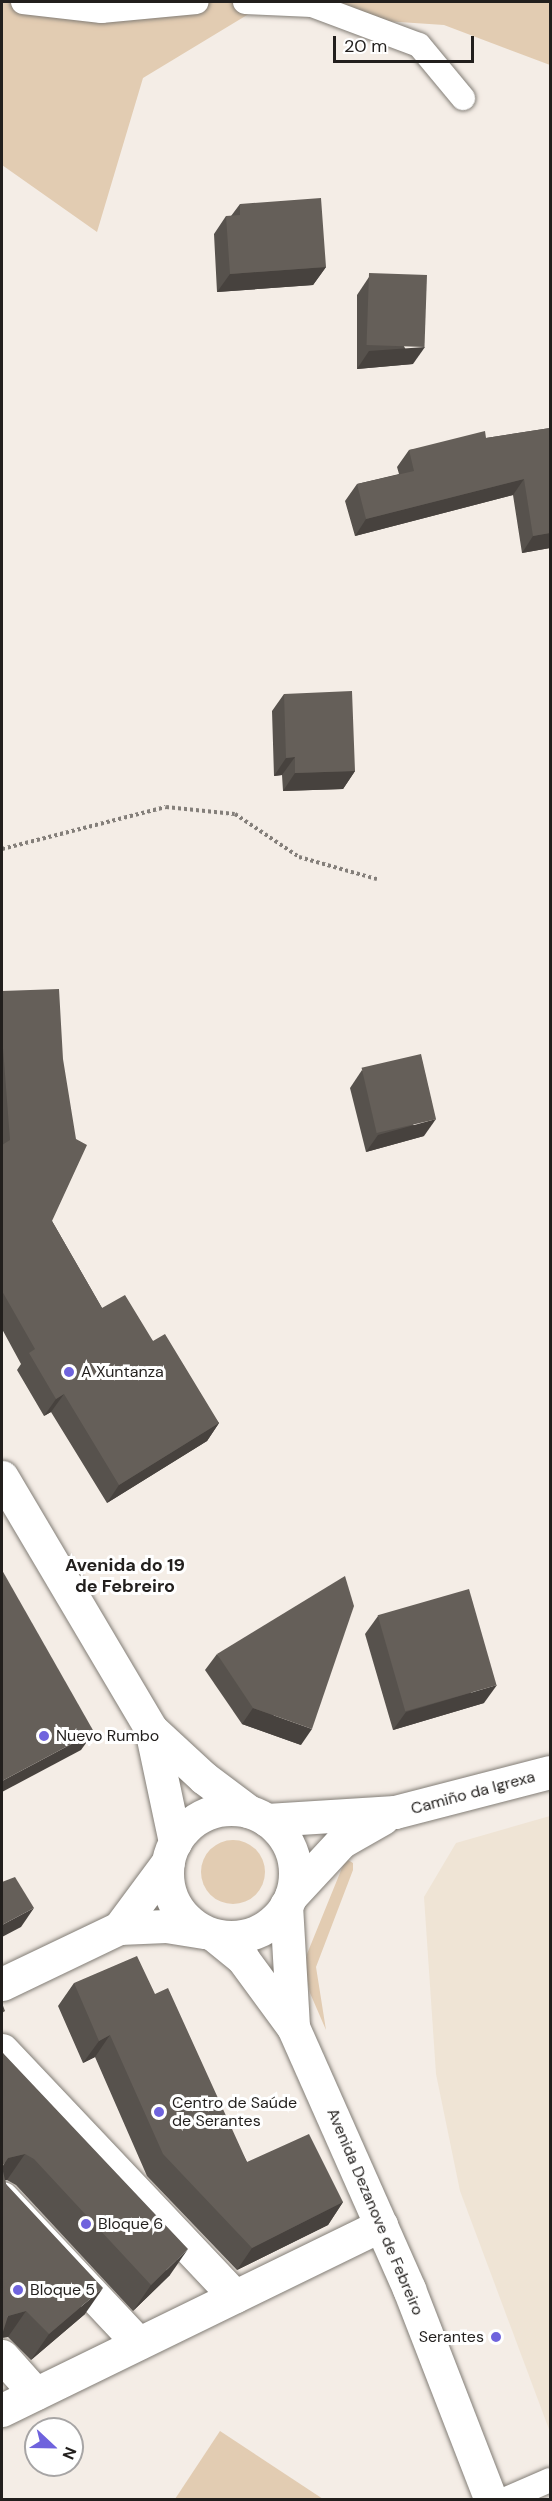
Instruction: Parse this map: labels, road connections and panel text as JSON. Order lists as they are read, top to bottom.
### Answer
{
  "streets": {
    "street": ["Camiño da Igrexa", "Avenida Dezanove de Febreiro"]
  },
  "districts": ["Avenida do 19 de Febreiro"],
  "places": [
    "A Xuntanza",
    "Nuevo Rumbo",
    "Centro de Saúde de Serantes",
    "Bloque 6",
    "Bloque 5",
    "Serantes"
  ],
  "scale_bar": "20 m",
  "north": "right"
}
